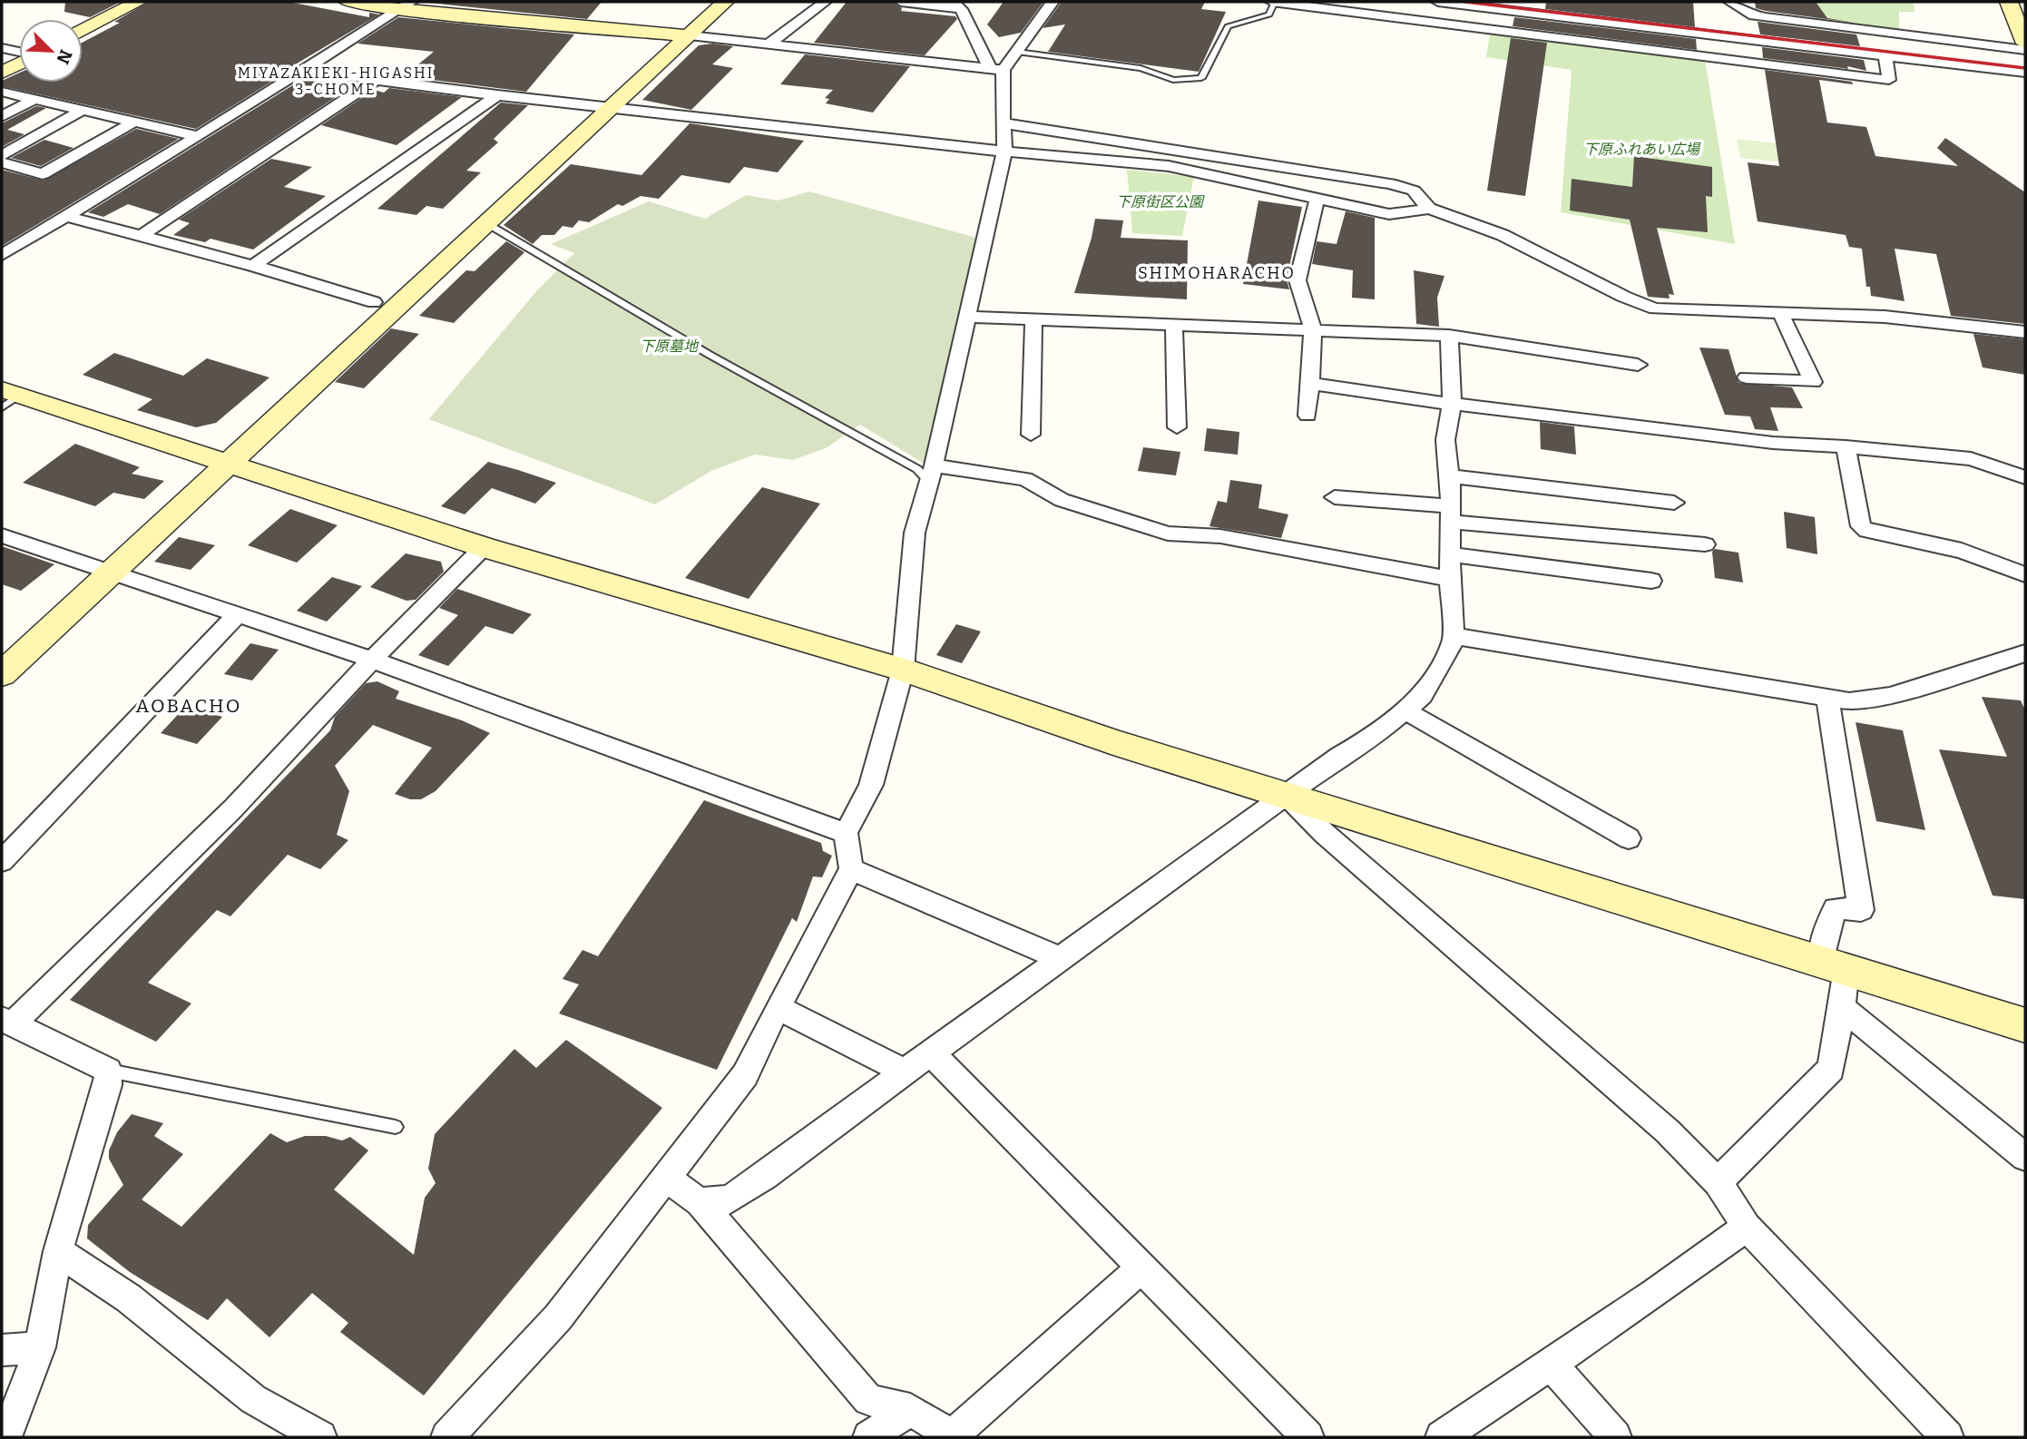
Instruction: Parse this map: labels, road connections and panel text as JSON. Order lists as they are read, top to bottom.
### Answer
{
  "districts": ["MIYAZAKIEKI-HIGASHI 3-CHOME", "SHIMOHARACHO", "AOBACHO"],
  "parks": ["下原ふれあい広場", "下原街区公園", "下原墓地"],
  "north": "bottom right"
}
